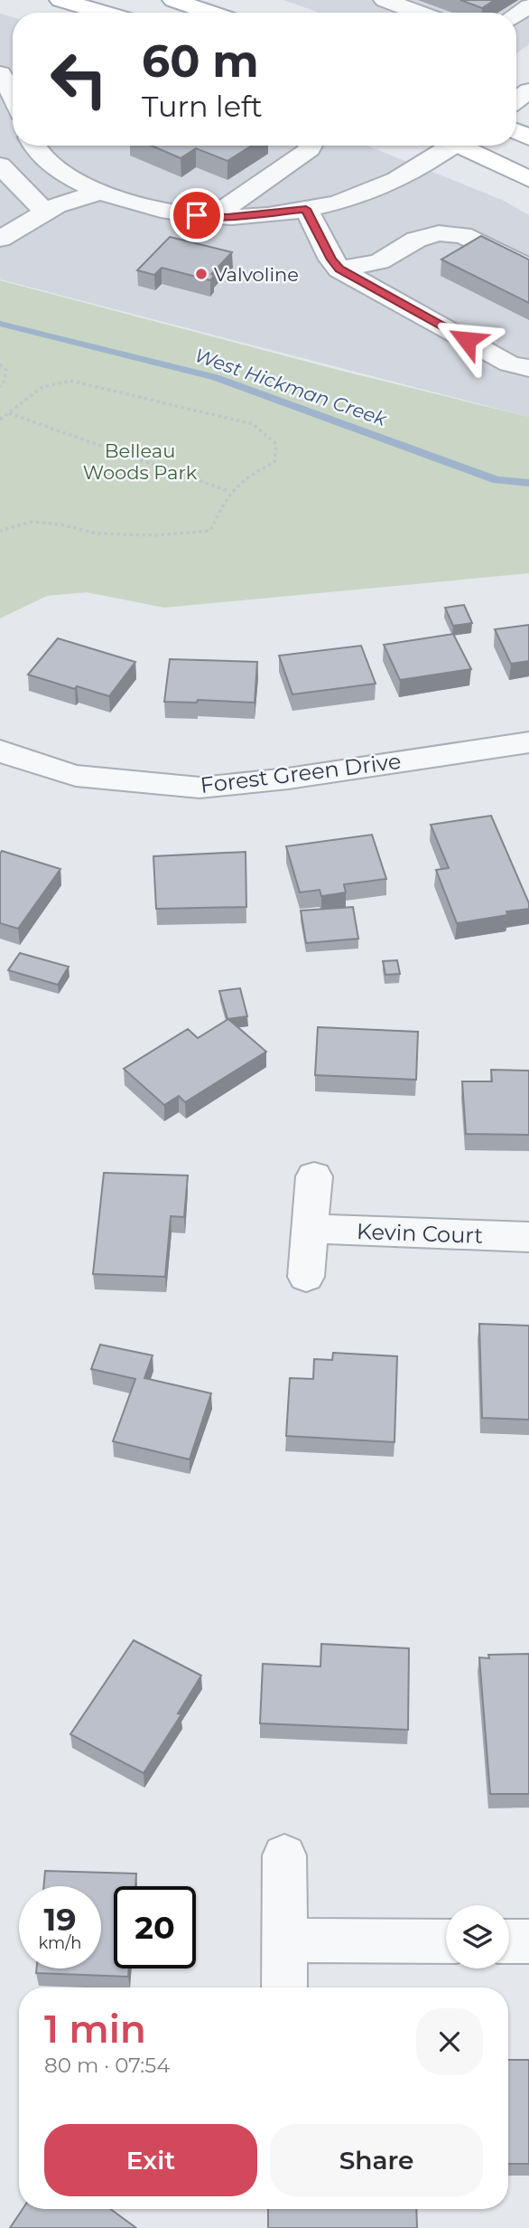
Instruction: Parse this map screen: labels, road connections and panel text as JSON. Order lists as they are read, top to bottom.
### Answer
{
  "streets": {
    "street": ["Forest Green Drive", "Kevin Court"]
  },
  "water": ["West Hickman Creek"],
  "parks": ["Belleau Woods Park"],
  "places": ["Valvoline"],
  "page": {
    "turn": ["60 m", "Turn left"],
    "speed": "19 km/h",
    "limit": "20",
    "heading": ["1 min", "80 m · 07:54"],
    "buttons": ["Exit", "Share"]
  }
}
